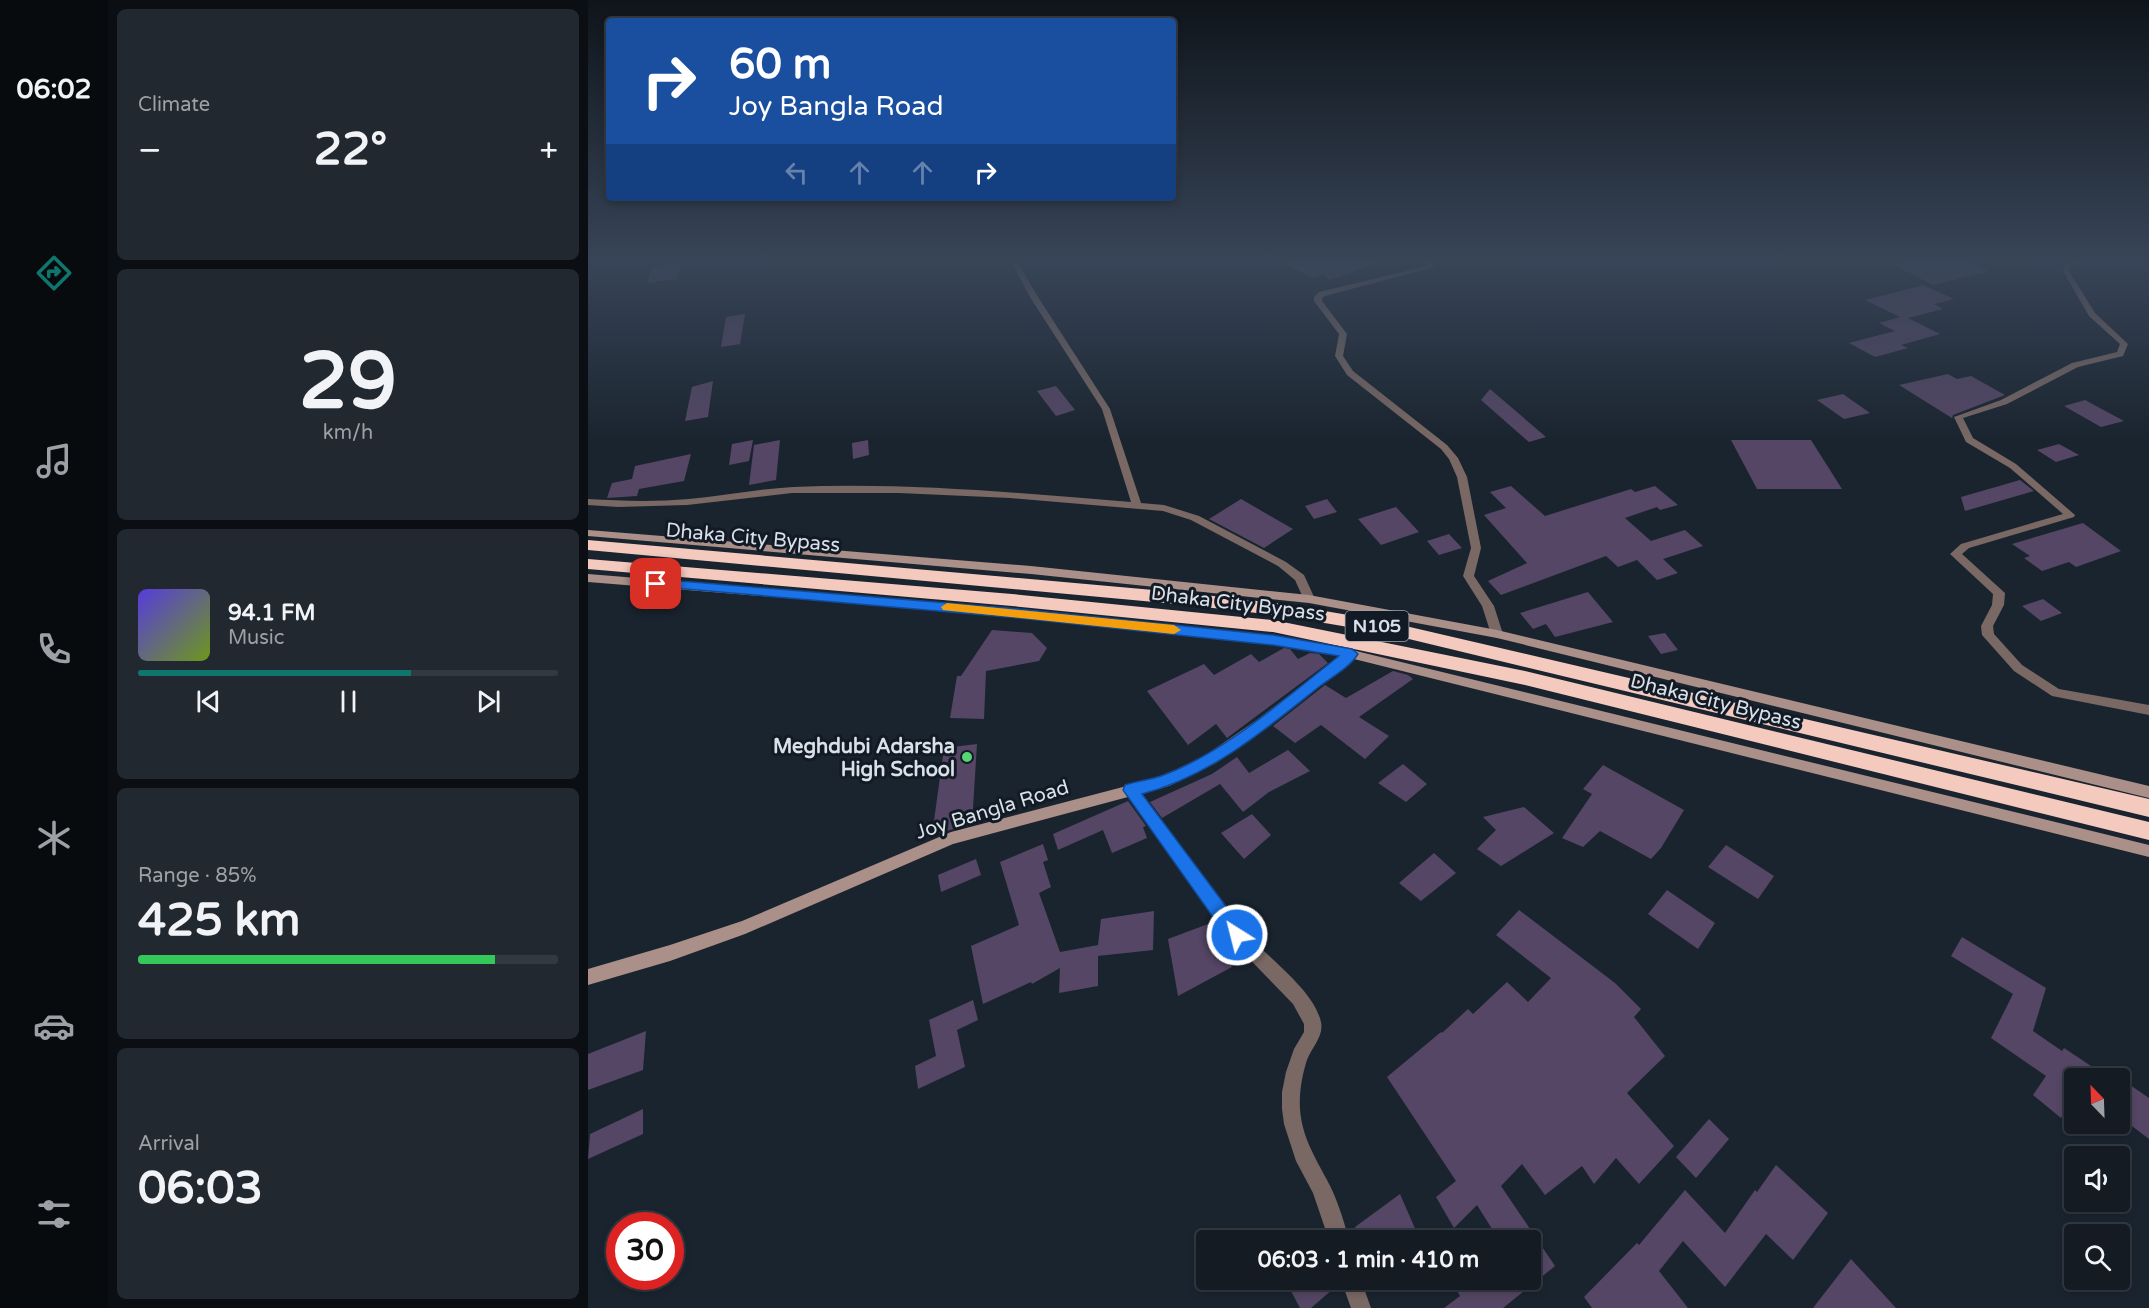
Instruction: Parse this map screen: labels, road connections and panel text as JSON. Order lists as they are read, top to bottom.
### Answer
{
  "streets": {
    "highway": ["Dhaka City Bypass", "N105"],
    "main road": ["Joy Bangla Road"]
  },
  "places": ["Meghdubi Adarsha High School"],
  "north": "top left",
  "page": {
    "tabs": "06:02",
    "tile": [
      "Climate",
      ["29", "km/h"],
      ["Range · 85%", "425 km"],
      ["Arrival", "06:03"]
    ],
    "turn": ["60 m", "Joy Bangla Road"],
    "heat": ["−", "22°", "+"],
    "song": ["94.1 FM", "Music"],
    "limit": "30",
    "trip": "06:03 · 1 min · 410 m"
  }
}
